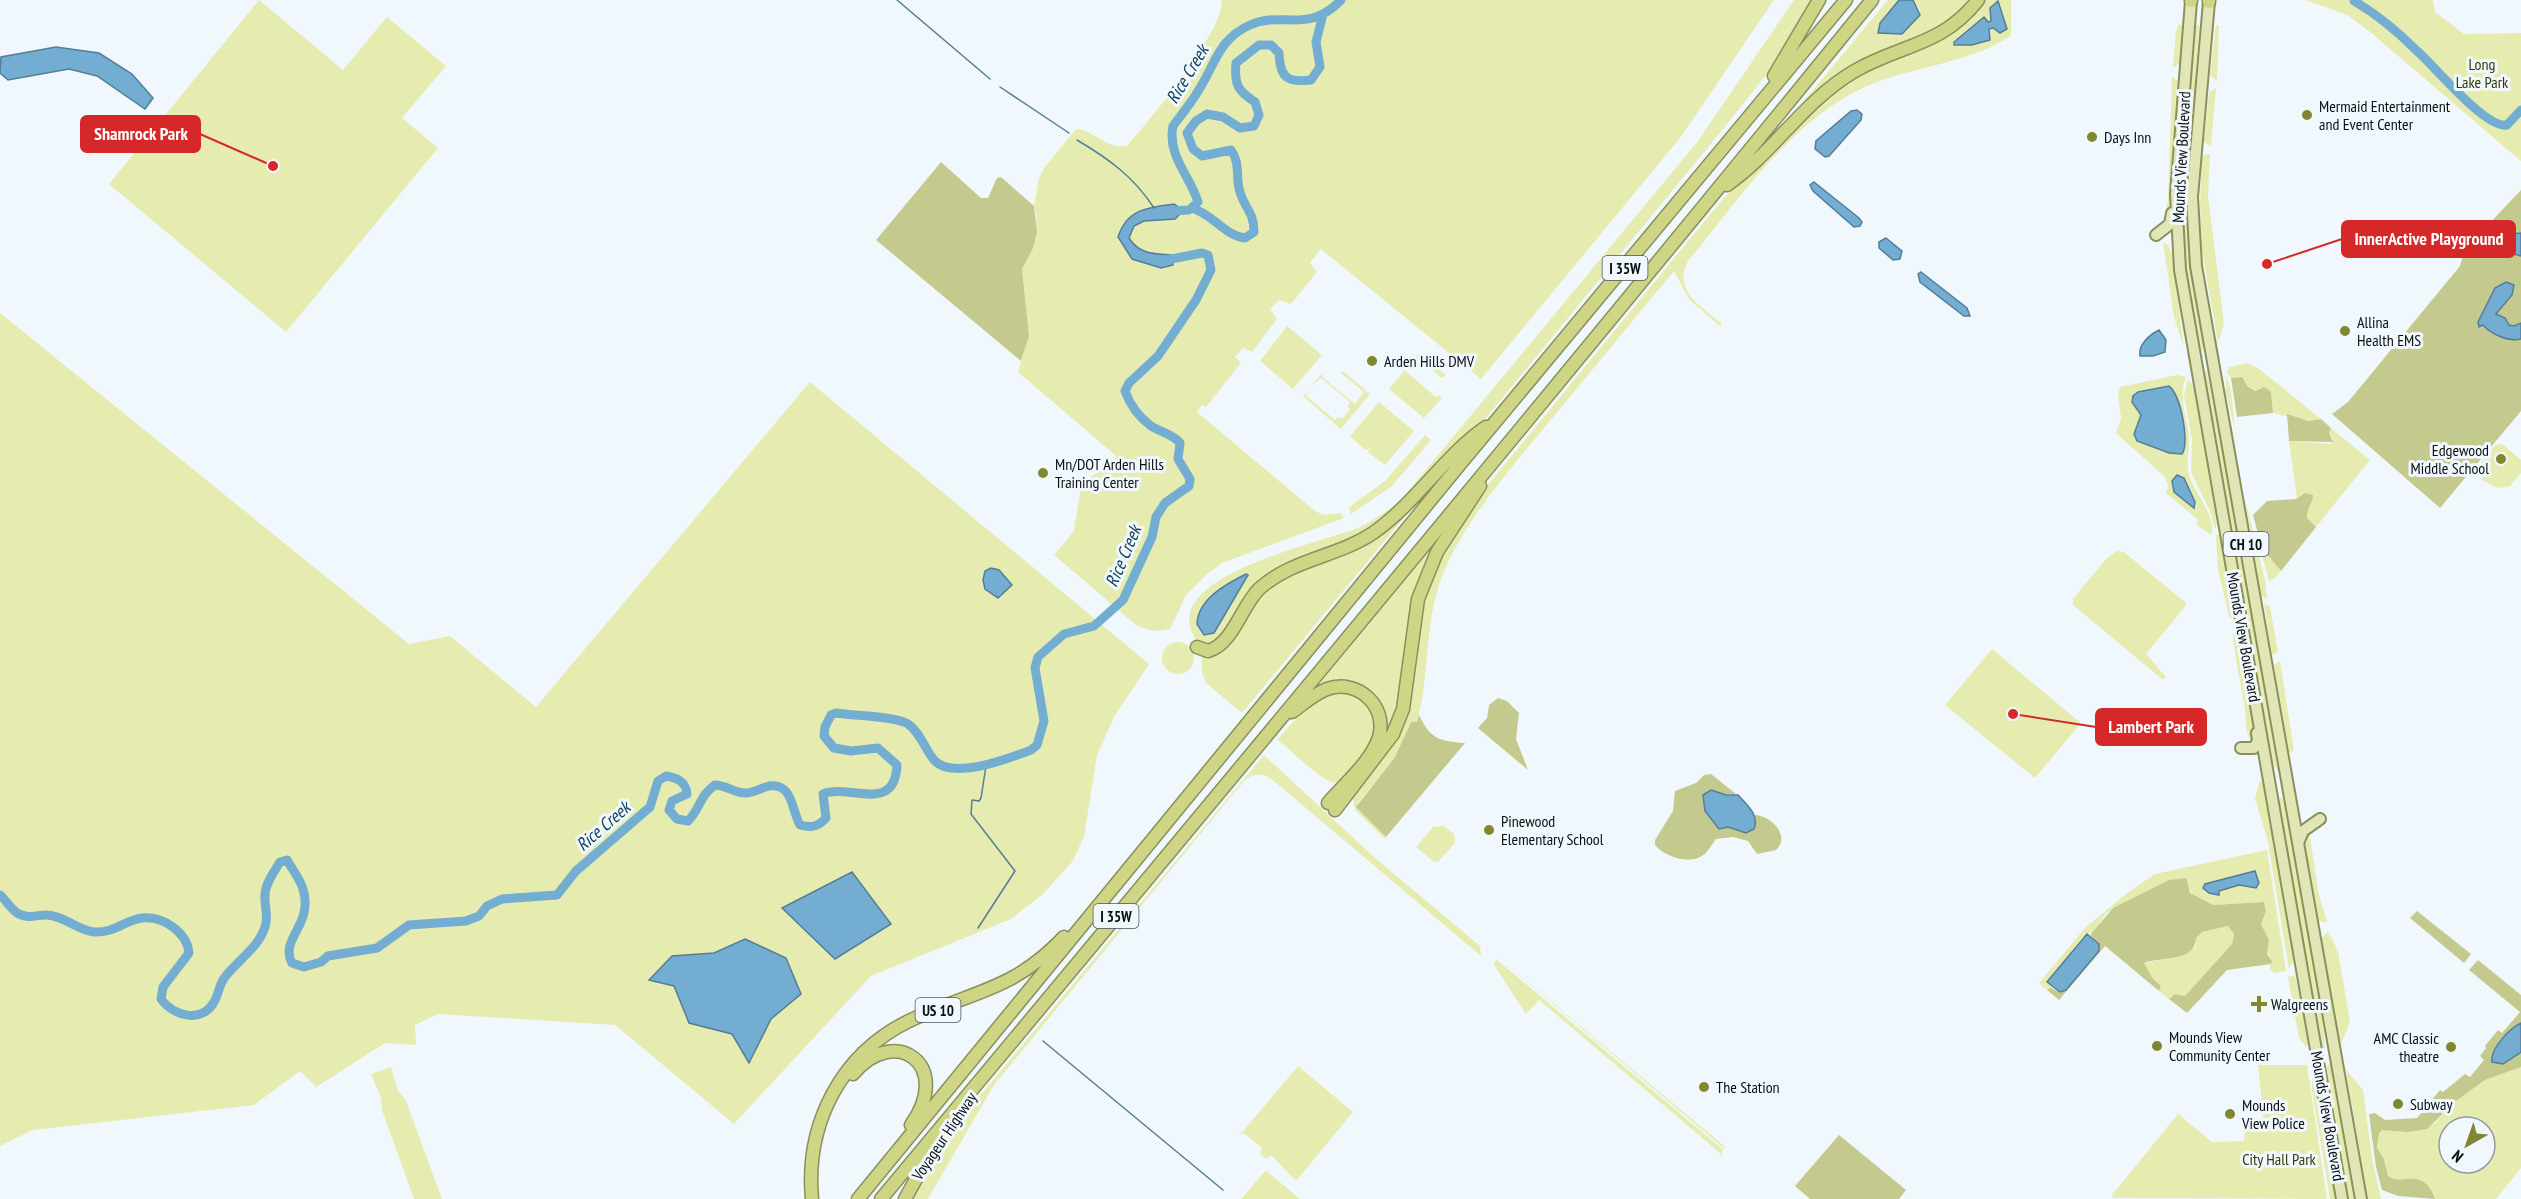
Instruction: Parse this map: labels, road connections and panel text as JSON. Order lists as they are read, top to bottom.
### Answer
{
  "streets": {
    "highway": ["I 35W", "US 10", "Voyageur Highway"],
    "main road": ["Mounds View Boulevard", "CH 10"]
  },
  "crossings": [
    ["I 35W", "US 10"],
    ["I 35W", "Voyageur Highway"]
  ],
  "water": ["Rice Creek"],
  "parks": ["Long Lake Park", "City Hall Park"],
  "places": {
    "other": [
      "Mermaid Entertainment and Event Center",
      "Days Inn",
      "Shamrock Park",
      "InnerActive Playground",
      "Allina Health EMS",
      "Arden Hills DMV",
      "Edgewood Middle School",
      "Mn/DOT Arden Hills Training Center",
      "Lambert Park",
      "Pinewood Elementary School",
      "Mounds View Community Center",
      "AMC Classic theatre",
      "The Station",
      "Subway",
      "Mounds View Police"
    ],
    "health": ["Walgreens"]
  },
  "north": "bottom left"
}
